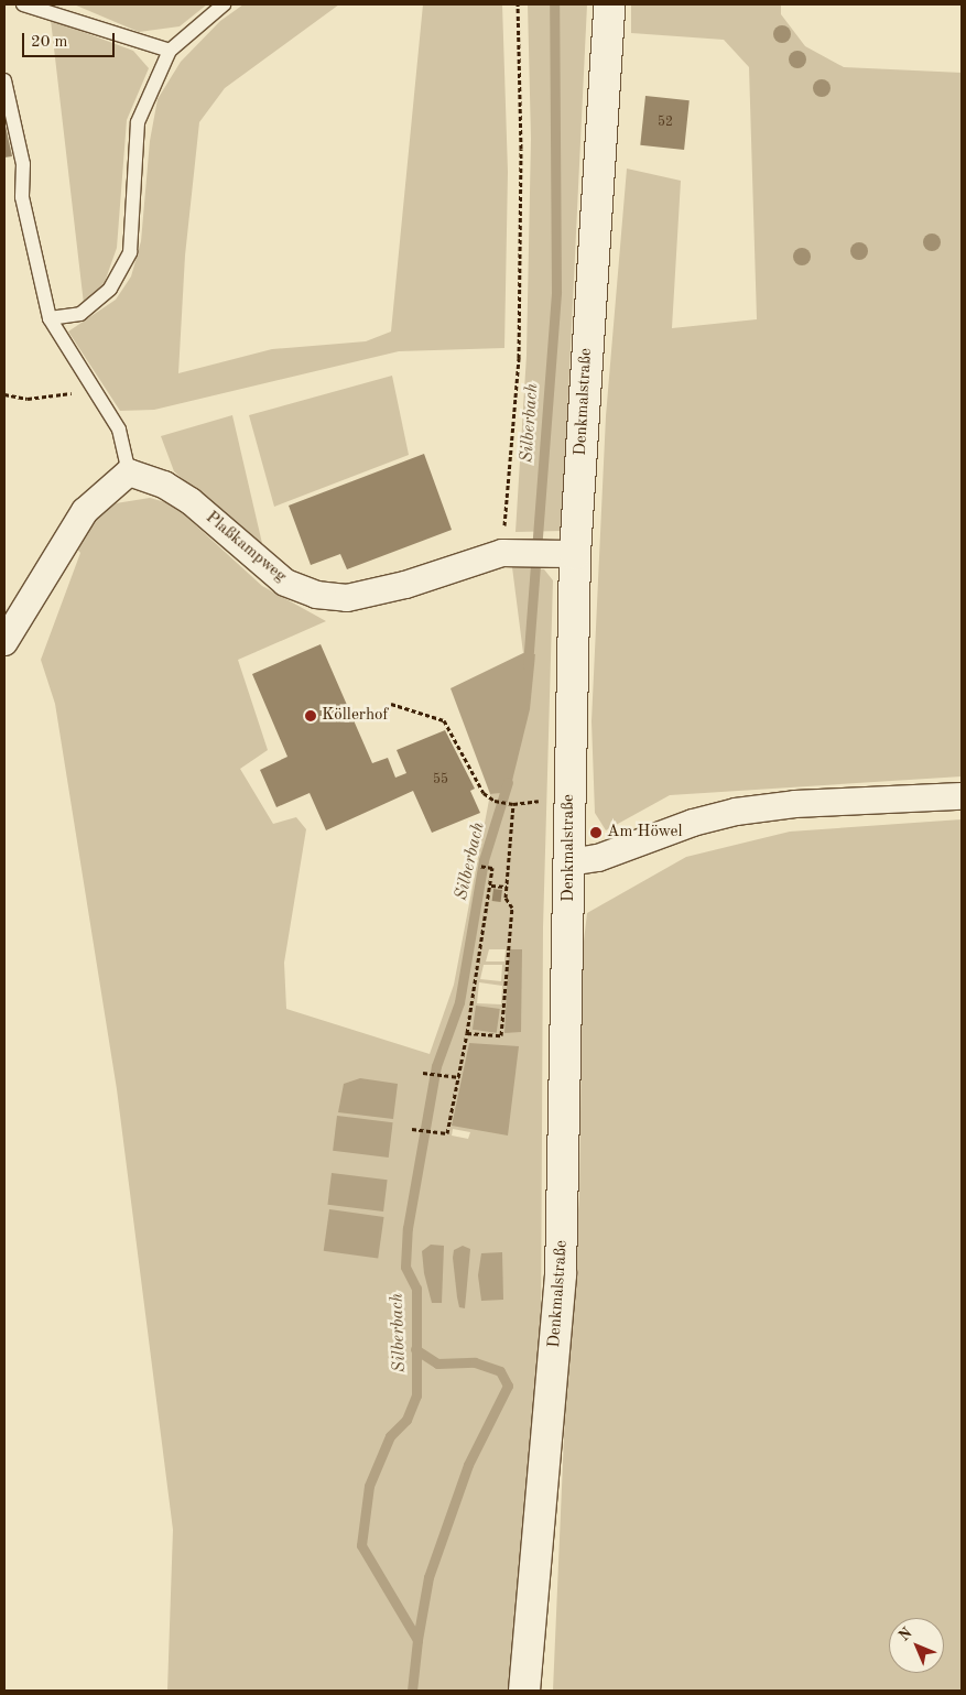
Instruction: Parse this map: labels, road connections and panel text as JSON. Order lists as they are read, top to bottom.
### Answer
{
  "streets": {
    "main road": ["Denkmalstraße"],
    "street": ["Plaßkampweg"]
  },
  "crossings": [
    ["Denkmalstraße", "Plaßkampweg"]
  ],
  "water": ["Silberbach"],
  "places": ["Köllerhof", "Am Höwel"],
  "house_numbers": ["52", "55"],
  "scale_bar": "20 m",
  "north": "top left"
}
